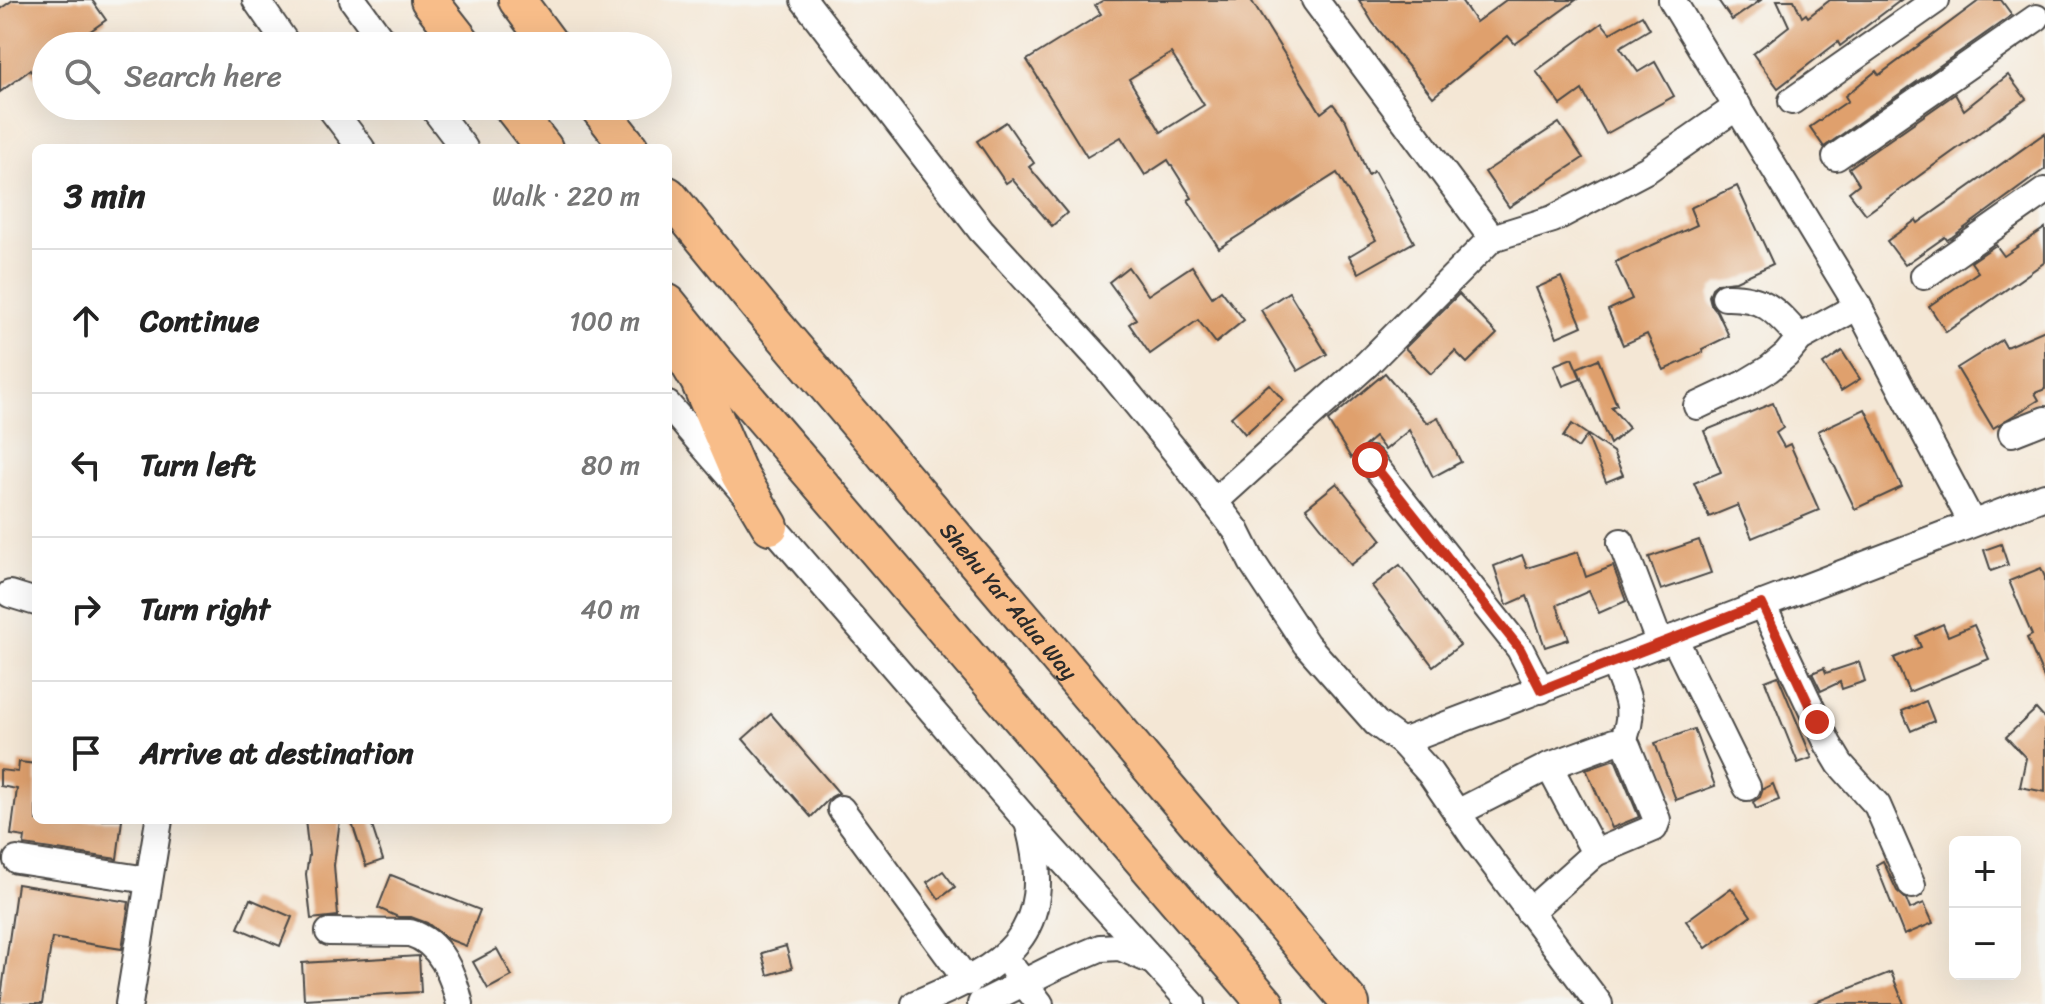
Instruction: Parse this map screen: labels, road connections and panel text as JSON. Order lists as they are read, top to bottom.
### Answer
{
  "streets": {
    "highway": ["Shehu Yar'Adua Way"]
  },
  "page": {
    "search": "Search here",
    "heading": ["3 min", "Walk · 220 m"],
    "list": [
      ["Continue", "100 m"],
      ["Turn left", "80 m"],
      ["Turn right", "40 m"],
      "Arrive at destination"
    ],
    "map_buttons": ["+", "−"]
  }
}
